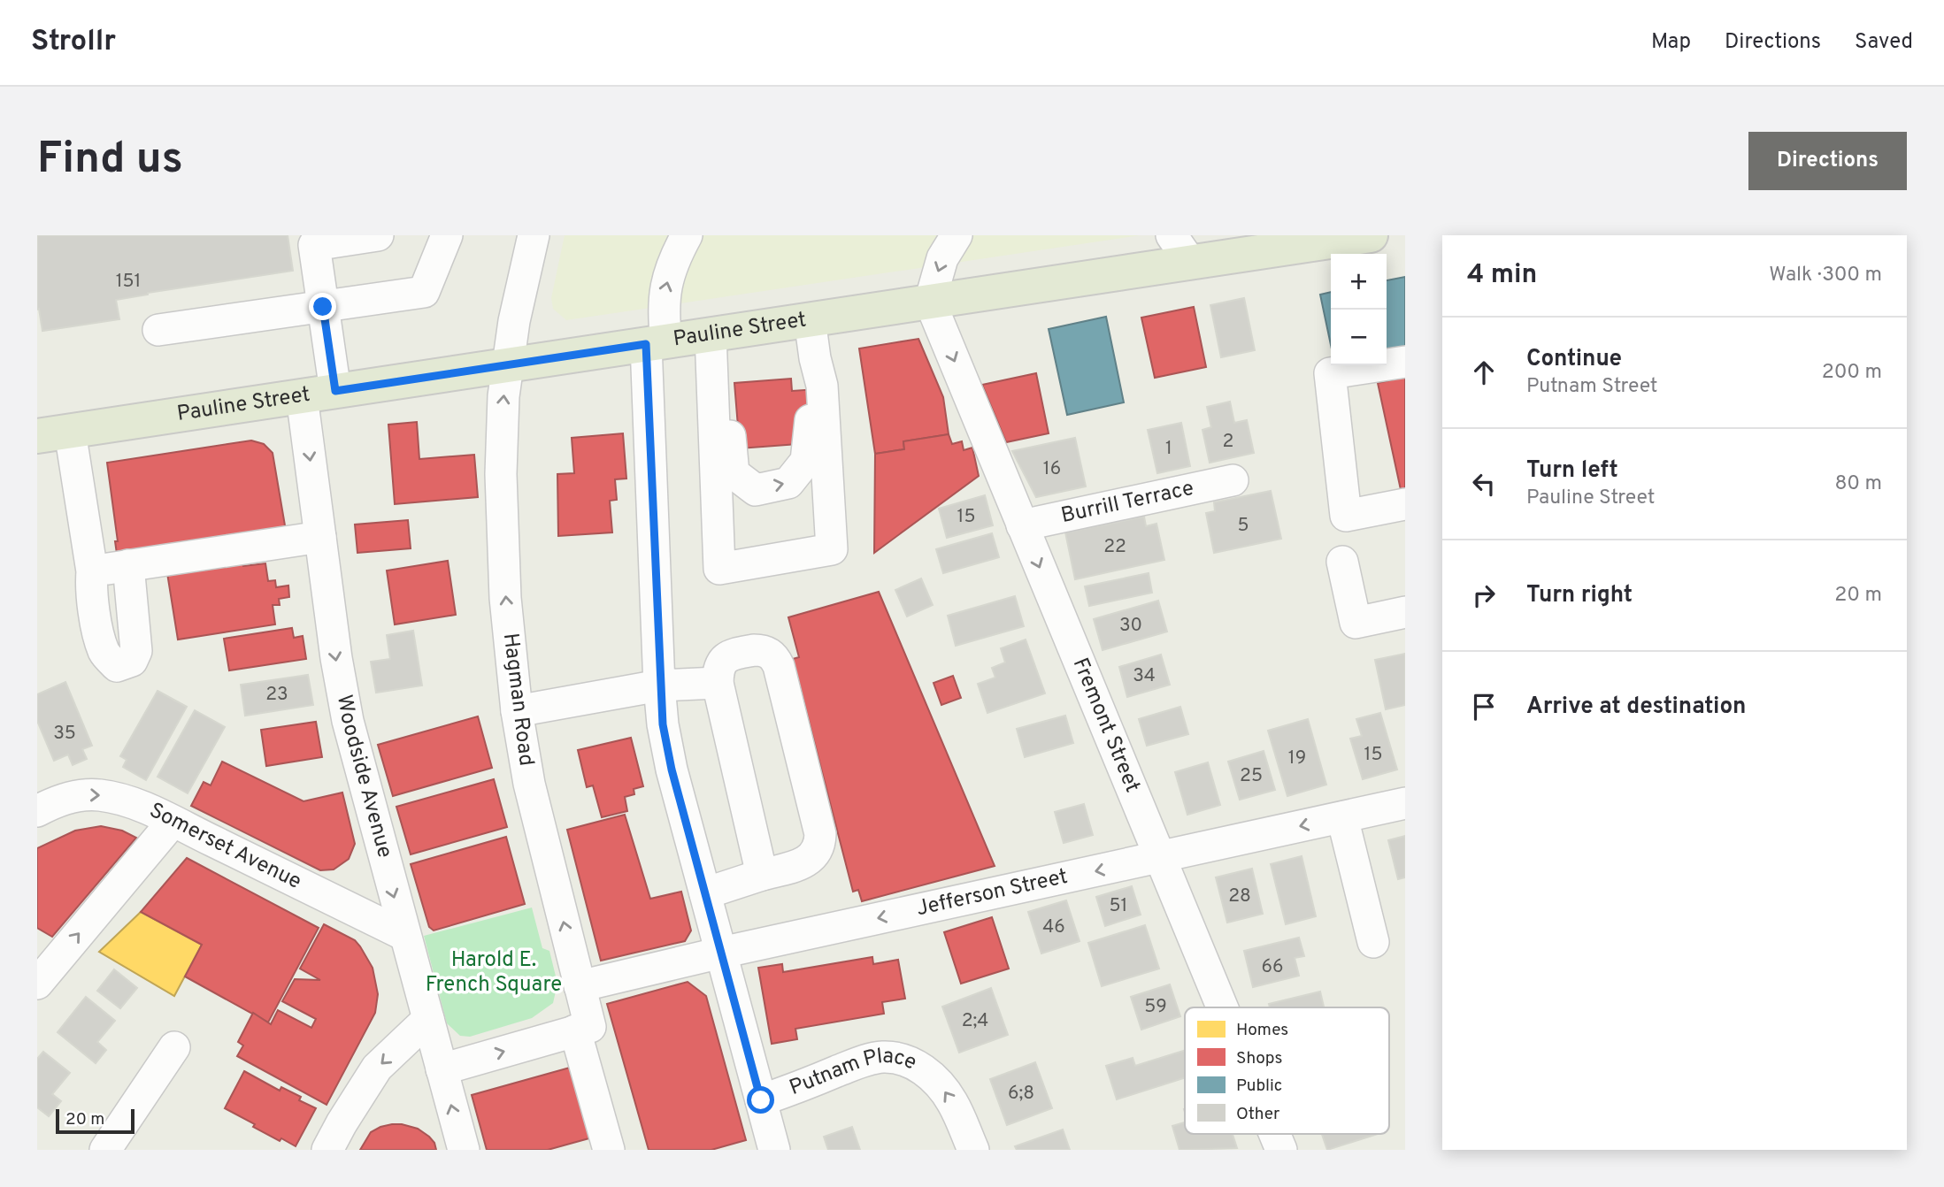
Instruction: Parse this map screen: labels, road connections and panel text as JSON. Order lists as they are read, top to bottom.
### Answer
{
  "streets": {
    "main road": ["Pauline Street"],
    "street": [
      "Burrill Terrace",
      "Hagman Road",
      "Fremont Street",
      "Woodside Avenue",
      "Somerset Avenue",
      "Jefferson Street",
      "Putnam Place"
    ]
  },
  "crossings": [
    ["Pauline Street", "Hagman Road"],
    ["Pauline Street", "Fremont Street"],
    ["Pauline Street", "Woodside Avenue"],
    ["Burrill Terrace", "Fremont Street"],
    ["Hagman Road", "Jefferson Street"],
    ["Fremont Street", "Jefferson Street"],
    ["Woodside Avenue", "Somerset Avenue"]
  ],
  "one_way": ["Fremont Street", "Jefferson Street", "Putnam Place"],
  "parks": ["Harold E. French Square"],
  "house_numbers": [
    "151",
    "2",
    "1",
    "16",
    "15",
    "5",
    "22",
    "30",
    "34",
    "23",
    "35",
    "15",
    "19",
    "25",
    "28",
    "51",
    "46",
    "66",
    "59",
    "2;4",
    "6;8"
  ],
  "legend": [
    "Homes",
    "Shops",
    "Public",
    "Other"
  ],
  "scale_bar": "20 m",
  "page": {
    "header": "Strollr",
    "nav": ["Map", "Directions", "Saved"],
    "buttons": "Directions",
    "title": "Find us",
    "heading": ["4 min", "Walk · 300 m"],
    "map_buttons": ["+", "−"],
    "list": [
      ["Continue", "Putnam Street", "200 m"],
      ["Turn left", "Pauline Street", "80 m"],
      ["Turn right", "20 m"],
      "Arrive at destination"
    ],
    "scale": "20 m"
  }
}
